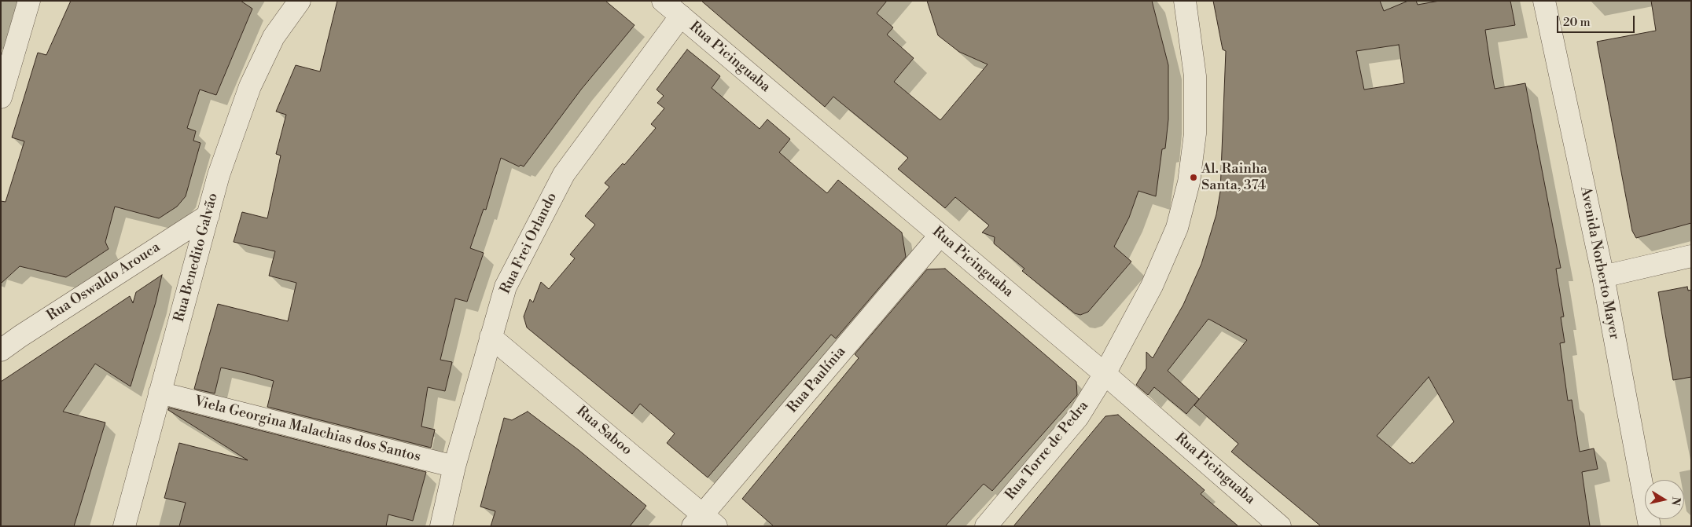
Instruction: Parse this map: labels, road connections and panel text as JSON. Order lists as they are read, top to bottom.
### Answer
{
  "streets": {
    "street": [
      "Rua Picinguaba",
      "Rua Frei Orlando",
      "Rua Benedito Galvão",
      "Avenida Norberto Mayer",
      "Rua Oswaldo Arouca",
      "Rua Paulínia",
      "Viela Georgina Malachias dos Santos",
      "Rua Saboo",
      "Rua Torre de Pedra"
    ]
  },
  "crossings": [
    ["Rua Picinguaba", "Rua Frei Orlando"],
    ["Rua Picinguaba", "Rua Paulínia"],
    ["Rua Picinguaba", "Rua Torre de Pedra"],
    ["Rua Frei Orlando", "Viela Georgina Malachias dos Santos"],
    ["Rua Frei Orlando", "Rua Saboo"],
    ["Rua Benedito Galvão", "Rua Oswaldo Arouca"],
    ["Rua Benedito Galvão", "Viela Georgina Malachias dos Santos"],
    ["Rua Paulínia", "Rua Saboo"]
  ],
  "places": ["Al. Rainha Santa, 374"],
  "scale_bar": "20 m",
  "north": "right"
}
